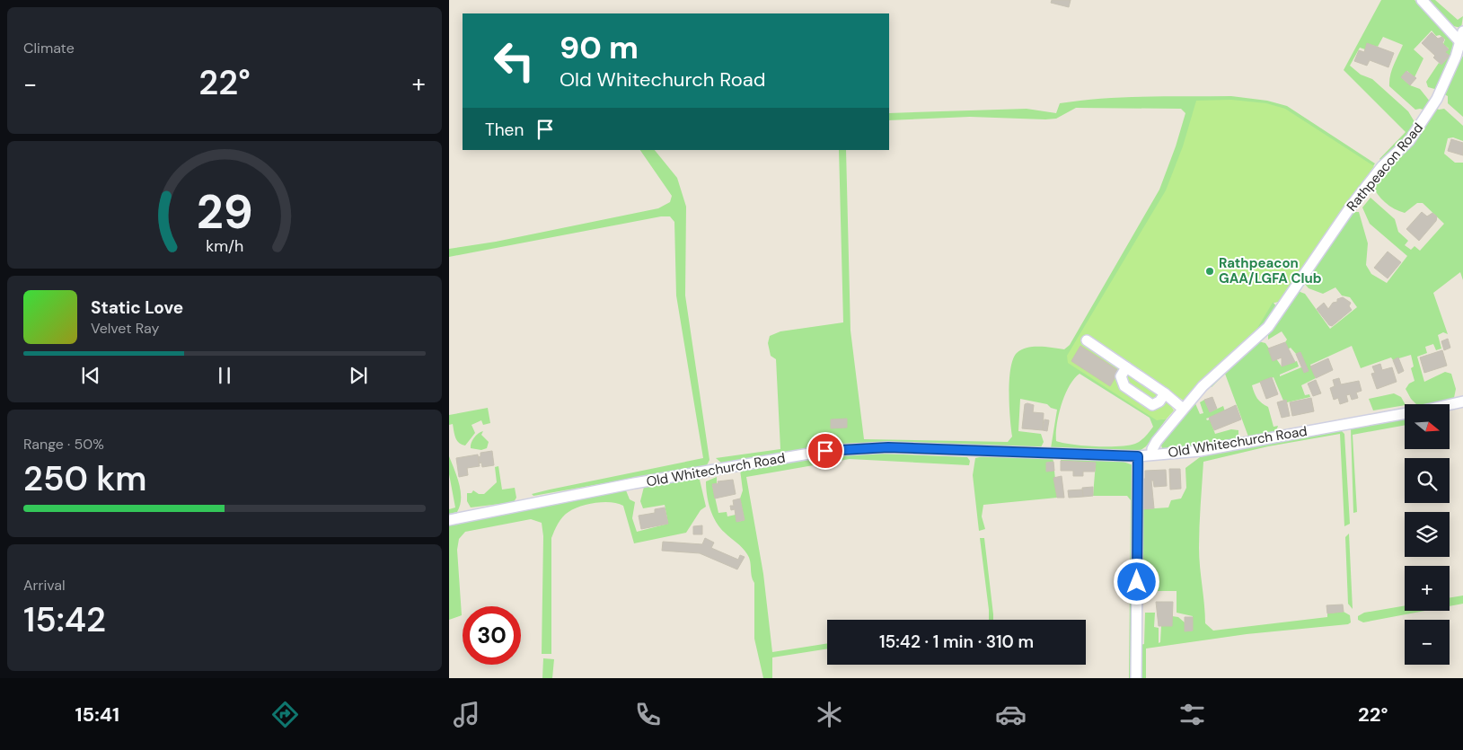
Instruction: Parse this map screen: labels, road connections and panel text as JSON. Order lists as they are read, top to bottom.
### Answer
{
  "streets": {
    "street": ["Rathpeacon Road", "Old Whitechurch Road"]
  },
  "crossings": [
    ["Rathpeacon Road", "Old Whitechurch Road"]
  ],
  "places": ["Rathpeacon GAA/LGFA Club"],
  "north": "right",
  "page": {
    "tile": [
      "Climate",
      ["Range · 50%", "250 km"],
      ["Arrival", "15:42"]
    ],
    "turn": ["90 m", "Old Whitechurch Road"],
    "heat": ["−", "22°", "+"],
    "then": "Then",
    "song": ["Static Love", "Velvet Ray"],
    "map_buttons": ["+", "−"],
    "limit": "30",
    "trip": "15:42 · 1 min · 310 m",
    "tabs": ["15:41", "22°"],
    "gauge": ["29", "km/h"]
  }
}
